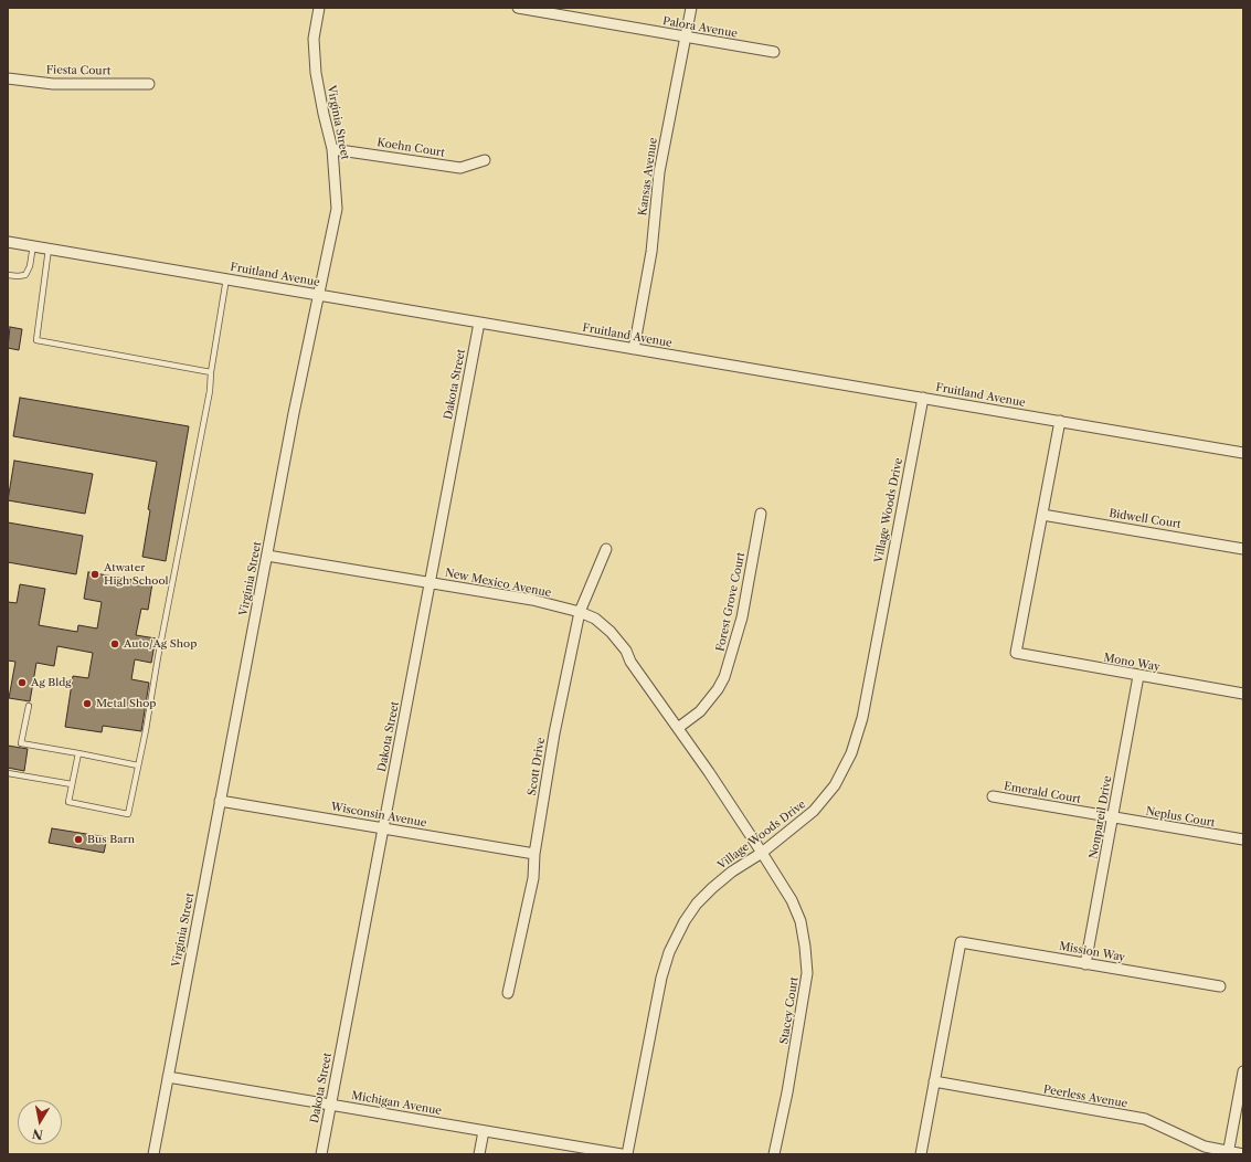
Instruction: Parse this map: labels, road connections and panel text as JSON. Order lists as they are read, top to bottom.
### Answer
{
  "streets": {
    "street": [
      "Palora Avenue",
      "Fiesta Court",
      "Virginia Street",
      "Koehn Court",
      "Kansas Avenue",
      "Fruitland Avenue",
      "Dakota Street",
      "Village Woods Drive",
      "Bidwell Court",
      "New Mexico Avenue",
      "Forest Grove Court",
      "Mono Way",
      "Scott Drive",
      "Emerald Court",
      "Wisconsin Avenue",
      "Nonpareil Drive",
      "Neplus Court",
      "Mission Way",
      "Stacey Court",
      "Peerless Avenue",
      "Michigan Avenue"
    ]
  },
  "crossings": [
    ["Palora Avenue", "Kansas Avenue"],
    ["Virginia Street", "Koehn Court"],
    ["Virginia Street", "Fruitland Avenue"],
    ["Virginia Street", "New Mexico Avenue"],
    ["Virginia Street", "Wisconsin Avenue"],
    ["Virginia Street", "Michigan Avenue"],
    ["Kansas Avenue", "Fruitland Avenue"],
    ["Fruitland Avenue", "Dakota Street"],
    ["Fruitland Avenue", "Village Woods Drive"],
    ["Dakota Street", "New Mexico Avenue"],
    ["Dakota Street", "Wisconsin Avenue"],
    ["Dakota Street", "Michigan Avenue"],
    ["Village Woods Drive", "New Mexico Avenue"],
    ["Village Woods Drive", "Stacey Court"],
    ["Bidwell Court", "Mono Way"],
    ["New Mexico Avenue", "Forest Grove Court"],
    ["New Mexico Avenue", "Scott Drive"],
    ["New Mexico Avenue", "Stacey Court"],
    ["Mono Way", "Nonpareil Drive"],
    ["Scott Drive", "Wisconsin Avenue"],
    ["Emerald Court", "Nonpareil Drive"],
    ["Emerald Court", "Neplus Court"],
    ["Nonpareil Drive", "Neplus Court"],
    ["Nonpareil Drive", "Mission Way"],
    ["Mission Way", "Peerless Avenue"]
  ],
  "places": [
    "Atwater High School",
    "Auto/Ag Shop",
    "Ag Bldg",
    "Metal Shop",
    "Bus Barn"
  ],
  "north": "bottom"
}
